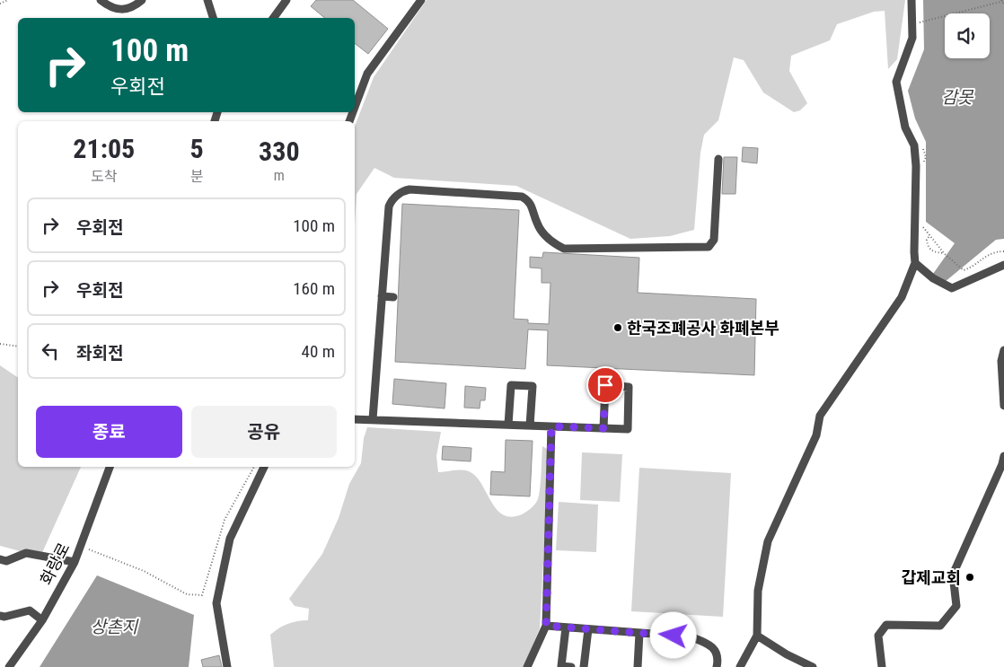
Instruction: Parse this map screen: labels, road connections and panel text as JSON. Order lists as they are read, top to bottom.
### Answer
{
  "streets": {
    "street": ["화랑로"]
  },
  "water": ["감못", "상촌지"],
  "places": ["한국조폐공사 화폐본부", "갑제교회"],
  "page": {
    "turn": ["100 m", "우회전"],
    "eta": [
      "21:05",
      "도착",
      "5",
      "분",
      "330",
      "m"
    ],
    "list": [
      {
        "name": "우회전",
        "value": "100 m"
      },
      {
        "name": "우회전",
        "value": "160 m"
      },
      {
        "name": "좌회전",
        "value": "40 m"
      }
    ],
    "buttons": ["종료", "공유"]
  }
}
